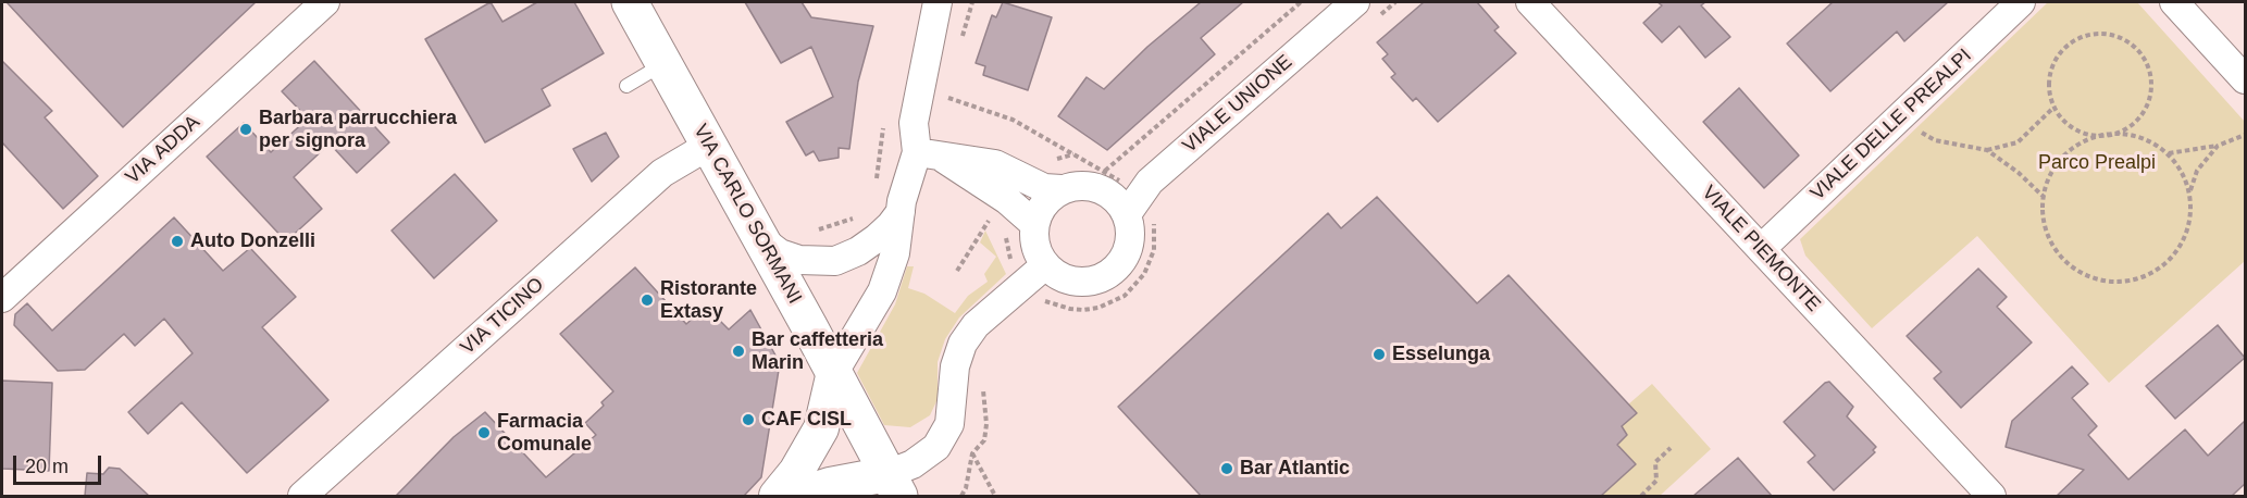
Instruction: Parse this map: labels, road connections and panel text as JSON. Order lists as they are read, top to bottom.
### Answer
{
  "streets": {
    "main road": ["VIA CARLO SORMANI"],
    "street": [
      "VIALE UNIONE",
      "VIALE DELLE PREALPI",
      "VIA ADDA",
      "VIALE PIEMONTE",
      "VIA TICINO"
    ]
  },
  "crossings": [
    ["VIALE DELLE PREALPI", "VIALE PIEMONTE"],
    ["VIA CARLO SORMANI", "VIA TICINO"]
  ],
  "parks": ["Parco Prealpi"],
  "places": [
    "Barbara parrucchiera per signora",
    "Auto Donzelli",
    "Ristorante Extasy",
    "Bar caffetteria Marin",
    "Esselunga",
    "CAF CISL",
    "Farmacia Comunale",
    "Bar Atlantic"
  ],
  "scale_bar": "20 m"
}
